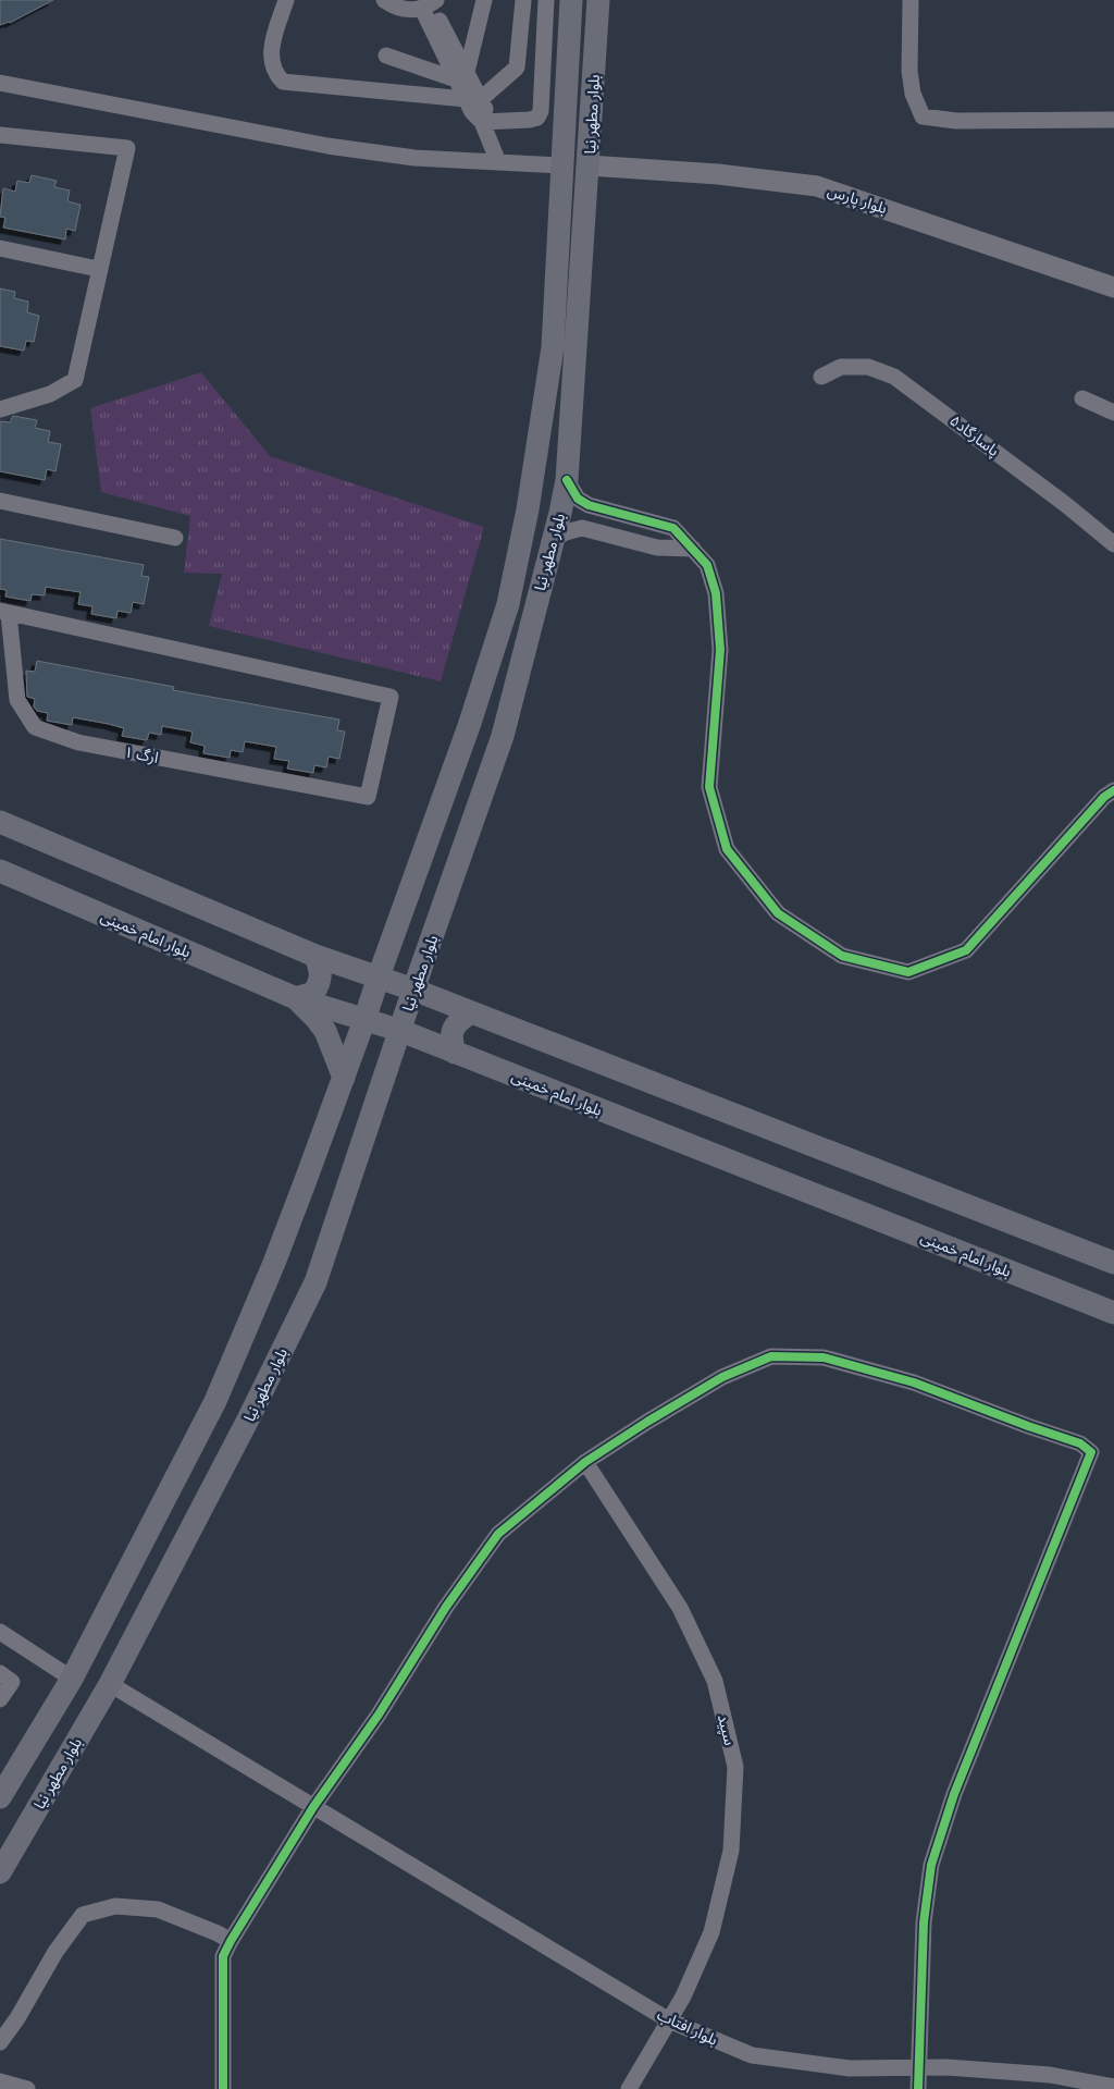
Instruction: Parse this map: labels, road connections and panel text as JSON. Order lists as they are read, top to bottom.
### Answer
{
  "streets": {
    "main road": ["بلوار مطهر نیا", "بلوار امام خمینی"],
    "street": [
      "بلوار پارس",
      "پاسارگاد۵",
      "ارگ ۱",
      "سپید",
      "بلوار افتاب"
    ]
  },
  "crossings": [
    ["بلوار مطهر نیا", "بلوار پارس"],
    ["بلوار مطهر نیا", "بلوار امام خمینی"],
    ["بلوار مطهر نیا", "بلوار افتاب"],
    ["سپید", "بلوار افتاب"]
  ]
}
